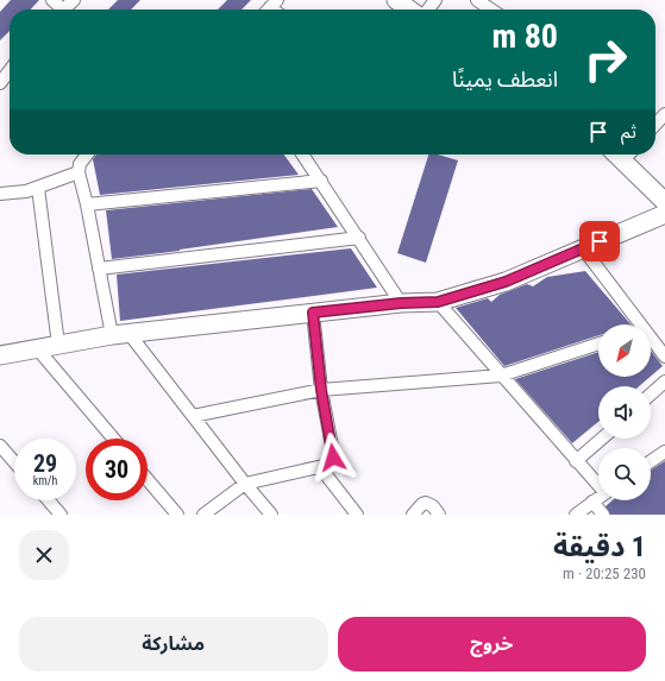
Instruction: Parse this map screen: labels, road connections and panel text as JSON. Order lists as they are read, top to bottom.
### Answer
{
  "north": "bottom left",
  "page": {
    "turn": ["80 m", "انعطف يمينًا"],
    "then": "ثم",
    "speed": "29 km/h",
    "limit": "30",
    "heading": ["1 دقيقة", "230 m · 20:25"],
    "buttons": ["خروج", "مشاركة"]
  }
}
